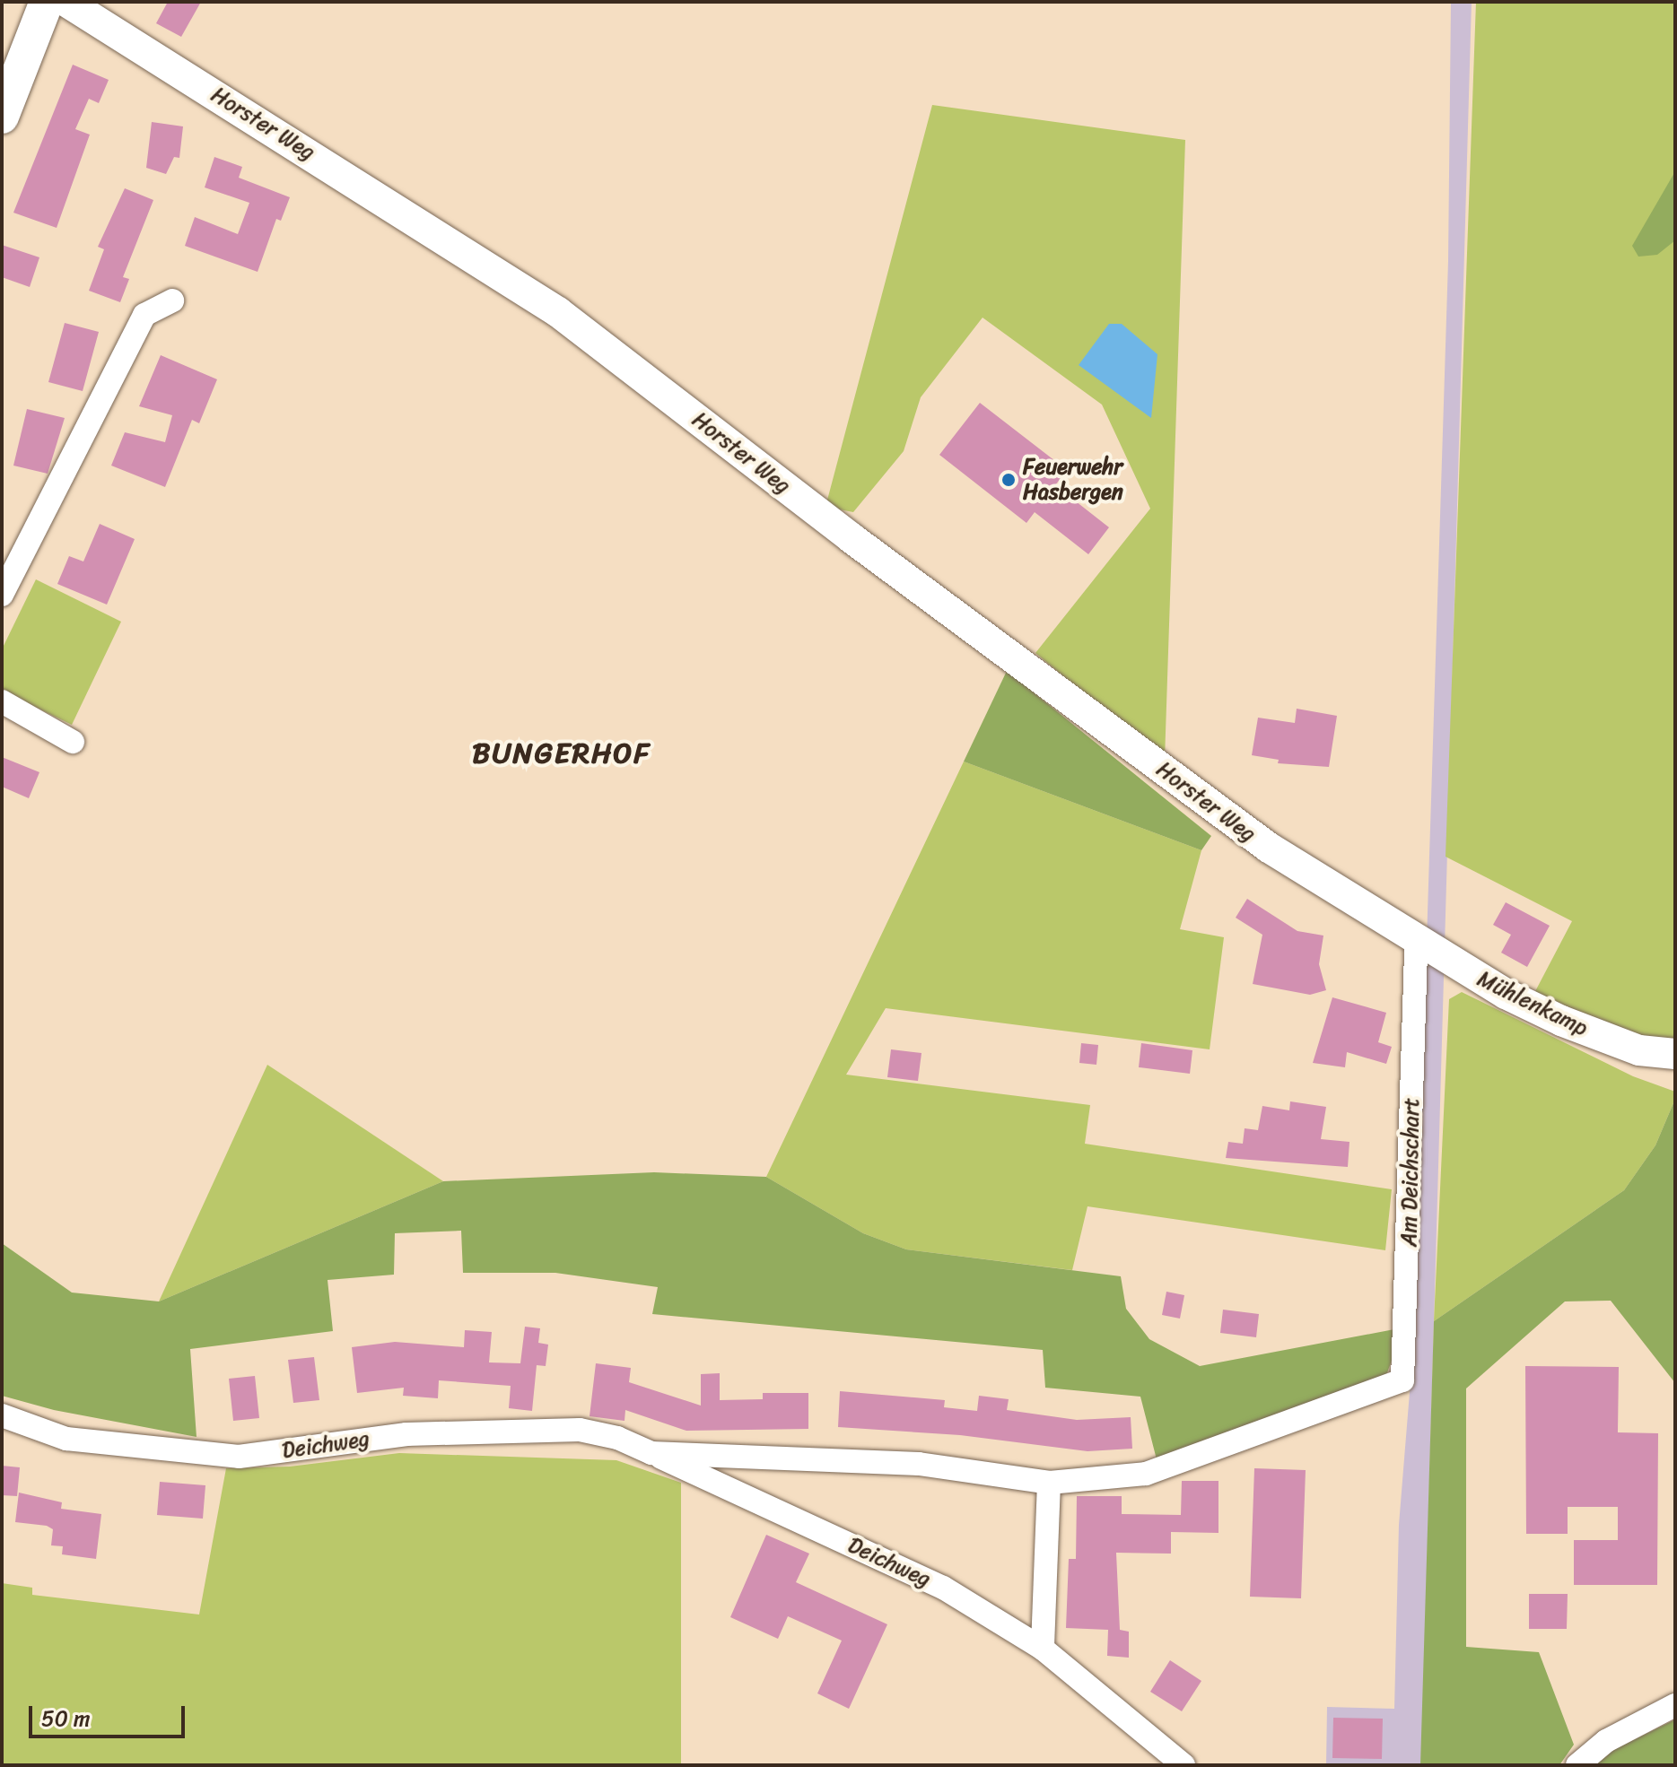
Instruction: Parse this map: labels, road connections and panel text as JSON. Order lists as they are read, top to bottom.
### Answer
{
  "streets": {
    "street": [
      "Horster Weg",
      "Mühlenkamp",
      "Am Deichschart",
      "Deichweg"
    ]
  },
  "crossings": [
    ["Horster Weg", "Mühlenkamp"],
    ["Horster Weg", "Am Deichschart"],
    ["Mühlenkamp", "Am Deichschart"],
    ["Am Deichschart", "Deichweg"]
  ],
  "districts": ["BUNGERHOF"],
  "places": ["Feuerwehr Hasbergen"],
  "scale_bar": "50 m"
}
